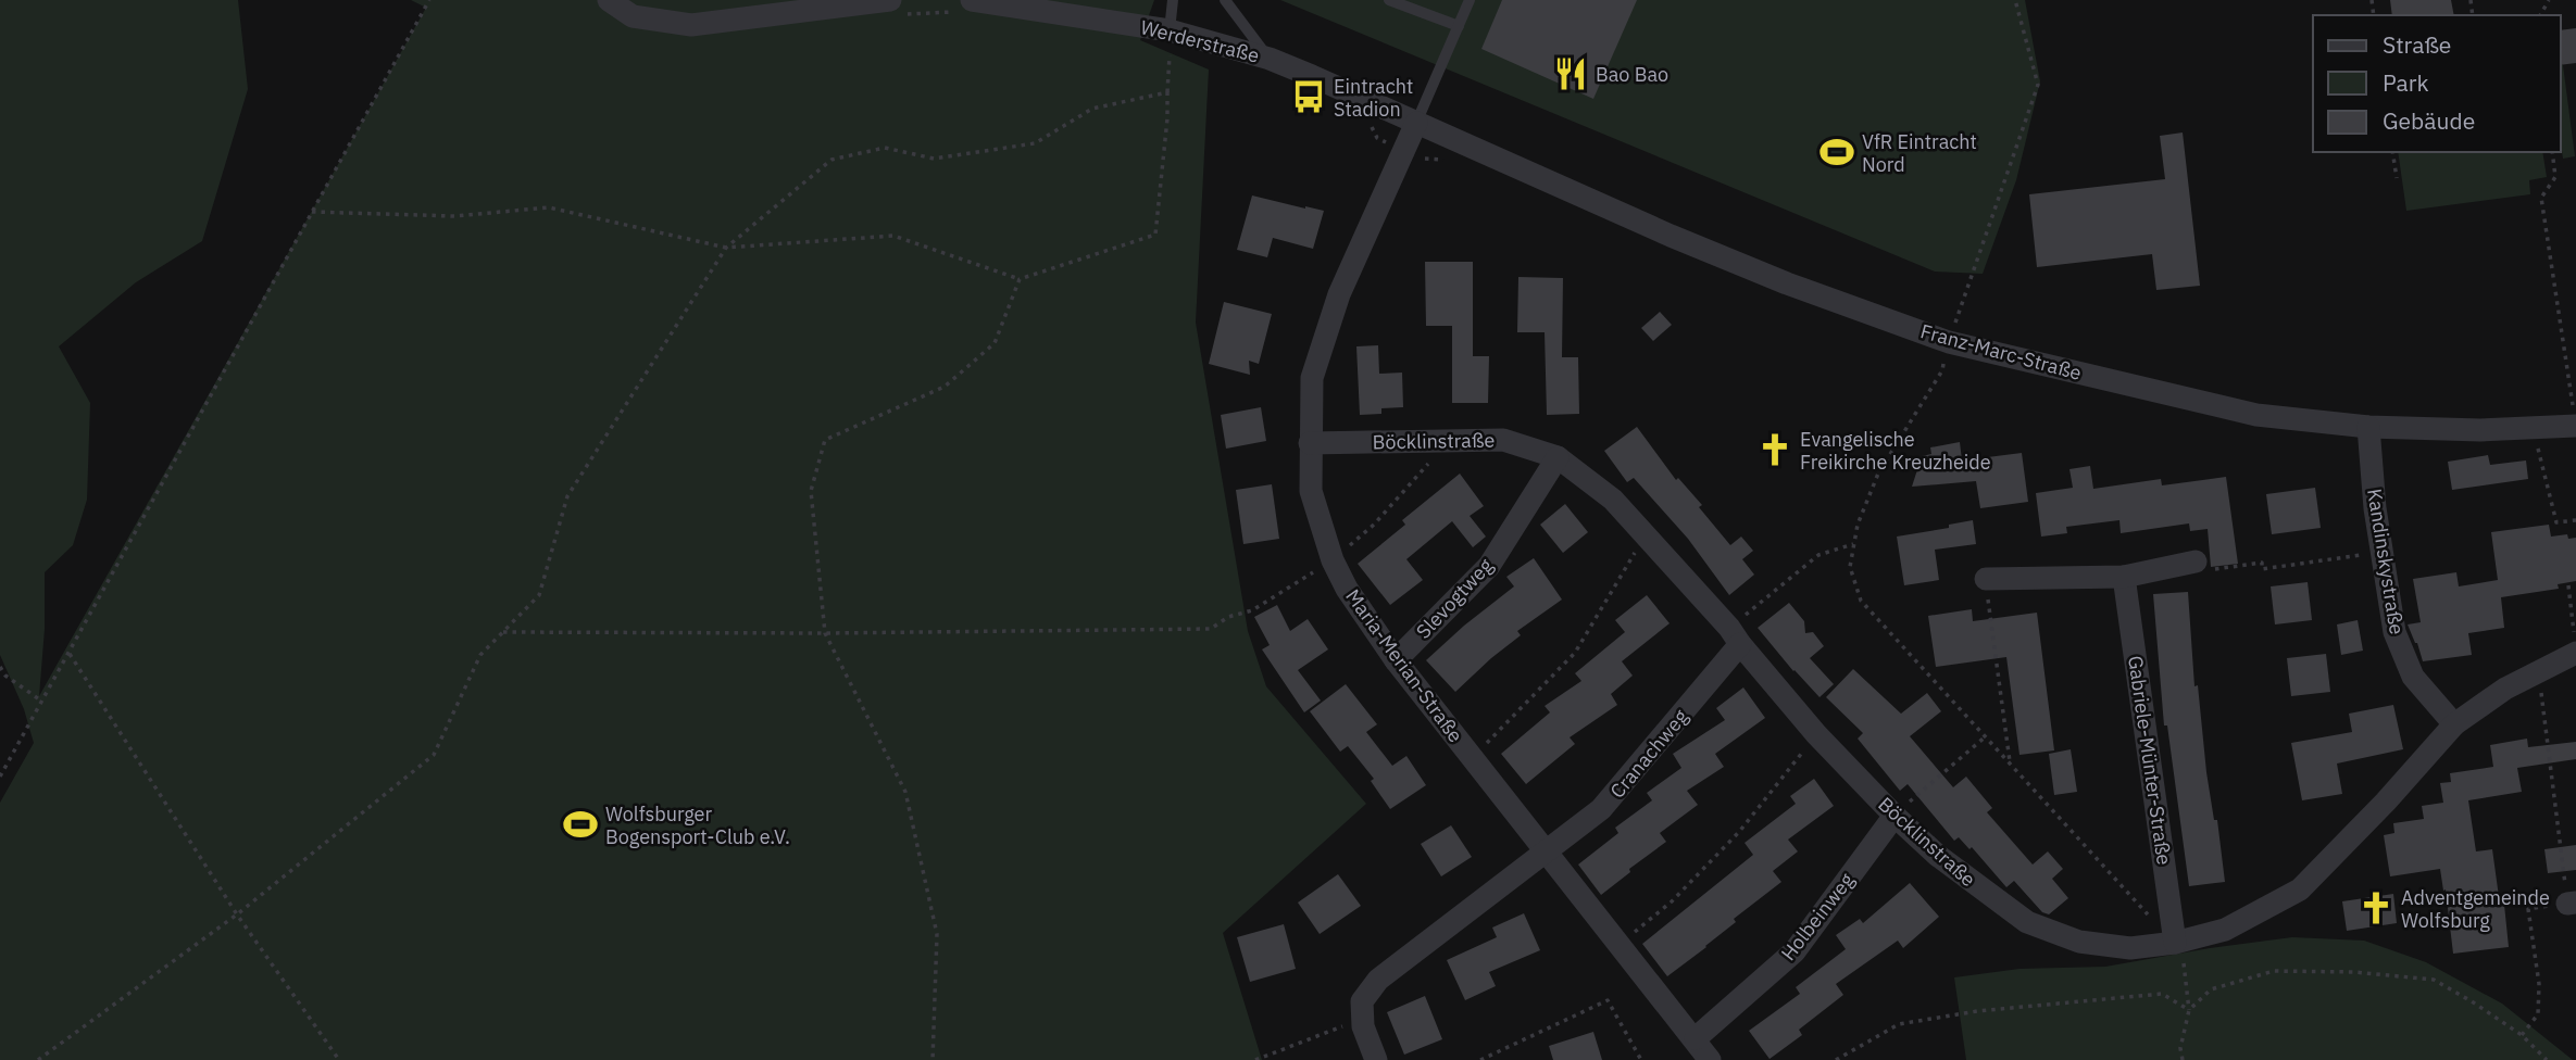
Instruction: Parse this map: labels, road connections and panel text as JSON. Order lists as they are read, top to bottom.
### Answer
{
  "streets": {
    "street": [
      "Werderstraße",
      "Franz-Marc-Straße",
      "Böcklinstraße",
      "Kandinskystraße",
      "Slevogtweg",
      "Maria-Merian-Straße",
      "Cranachweg",
      "Gabriele-Münter-Straße",
      "Holbeinweg"
    ]
  },
  "crossings": [
    ["Werderstraße", "Franz-Marc-Straße"],
    ["Werderstraße", "Maria-Merian-Straße"],
    ["Franz-Marc-Straße", "Kandinskystraße"],
    ["Franz-Marc-Straße", "Maria-Merian-Straße"],
    ["Böcklinstraße", "Kandinskystraße"],
    ["Böcklinstraße", "Slevogtweg"],
    ["Böcklinstraße", "Maria-Merian-Straße"],
    ["Böcklinstraße", "Cranachweg"],
    ["Böcklinstraße", "Gabriele-Münter-Straße"],
    ["Böcklinstraße", "Holbeinweg"],
    ["Slevogtweg", "Maria-Merian-Straße"],
    ["Maria-Merian-Straße", "Cranachweg"],
    ["Maria-Merian-Straße", "Holbeinweg"]
  ],
  "places": {
    "restaurant": ["Bao Bao"],
    "bus stop": ["Eintracht Stadion"],
    "sports": ["VfR Eintracht Nord", "Wolfsburger Bogensport-Club e.V."],
    "church": ["Evangelische Freikirche Kreuzheide", "Adventgemeinde Wolfsburg"]
  },
  "legend": ["Straße", "Park", "Gebäude"]
}
